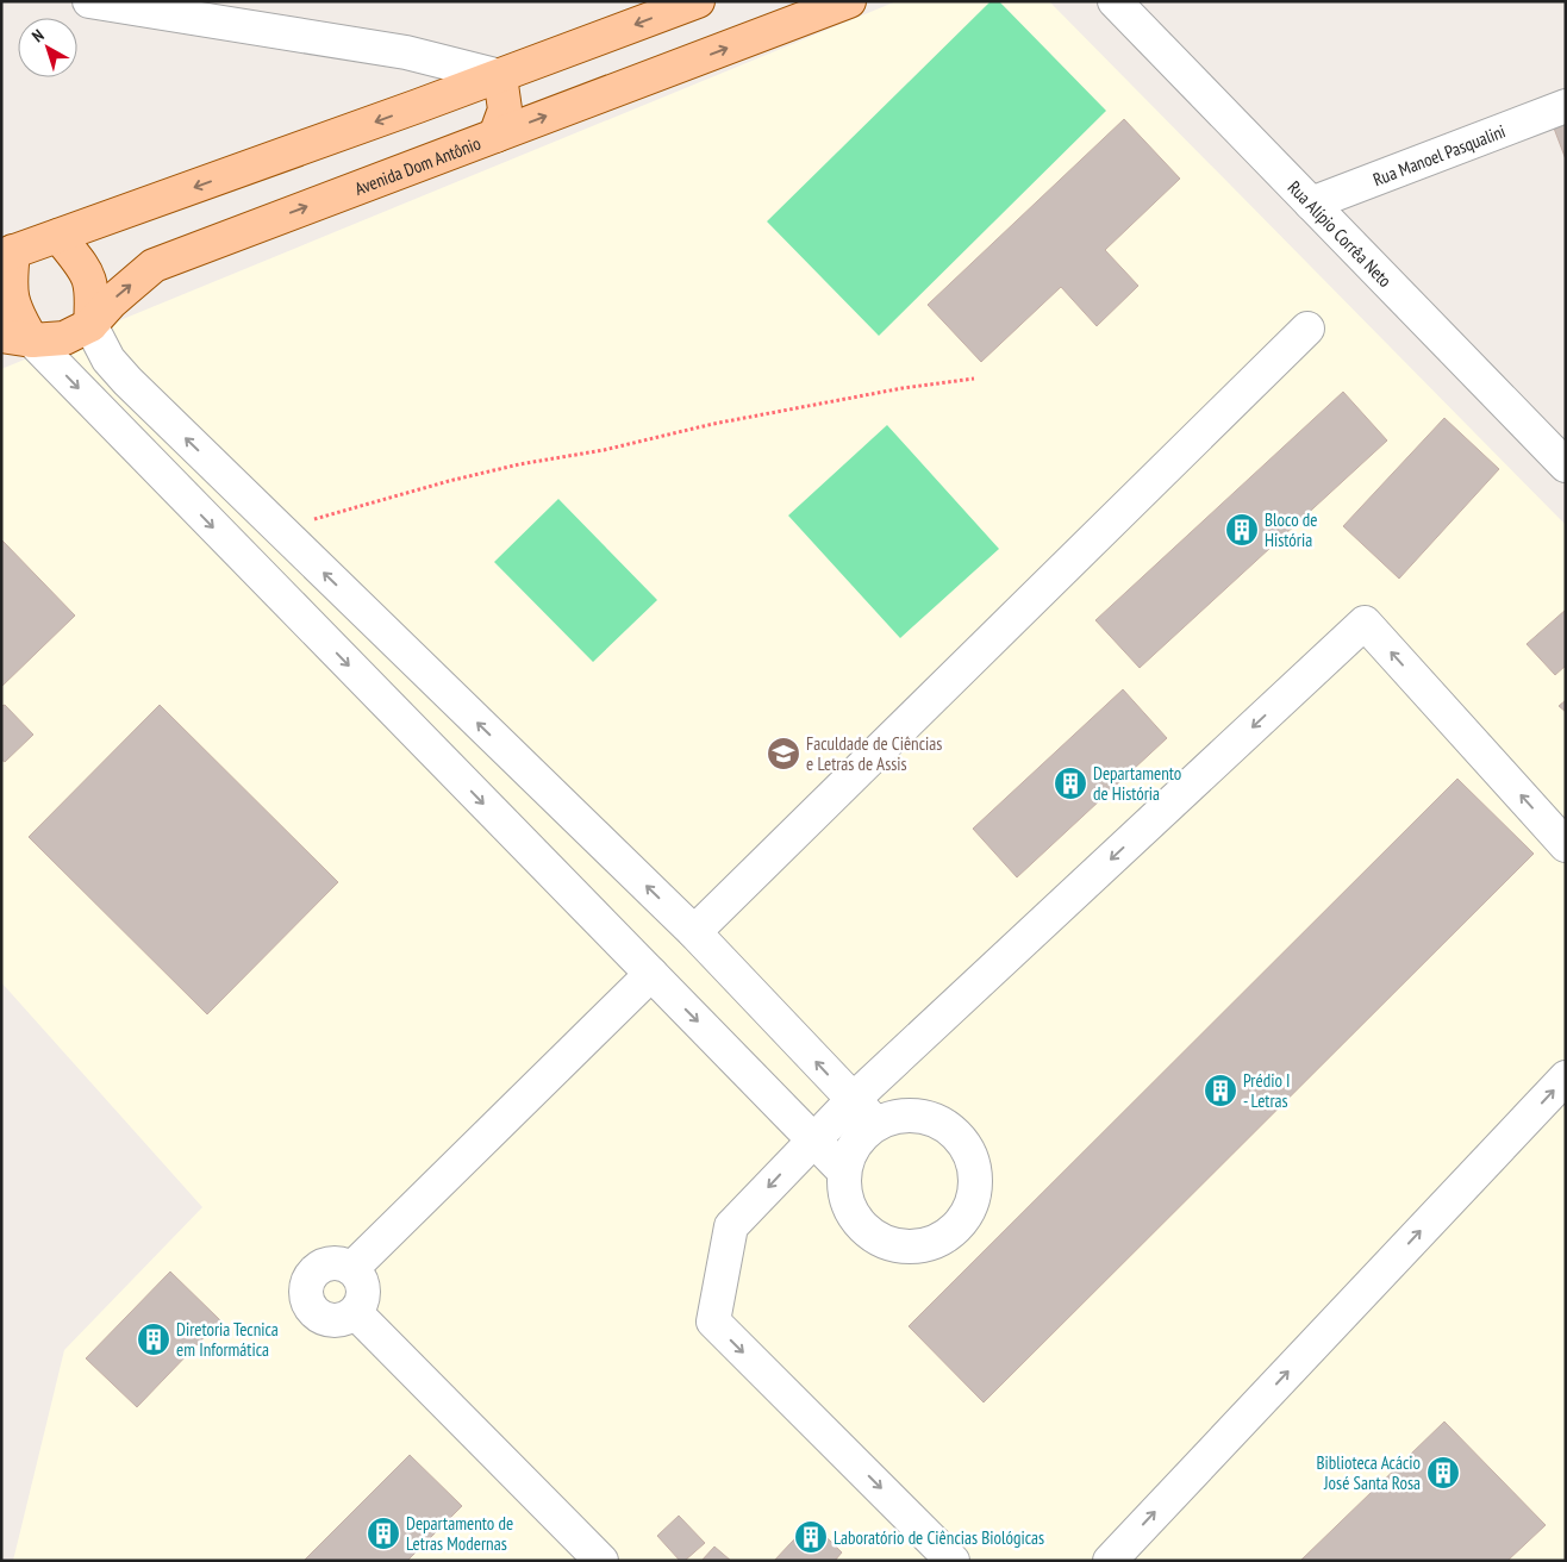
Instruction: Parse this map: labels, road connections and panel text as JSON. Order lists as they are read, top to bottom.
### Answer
{
  "streets": {
    "main road": ["Avenida Dom Antônio"],
    "street": ["Rua Manoel Pasqualini", "Rua Alípio Corrêa Neto"]
  },
  "crossings": [
    ["Rua Manoel Pasqualini", "Rua Alípio Corrêa Neto"]
  ],
  "places": {
    "building": [
      "Bloco de História",
      "Departamento de História",
      "Prédio I - Letras",
      "Diretoria Tecnica em Informática",
      "Biblioteca Acácio José Santa Rosa",
      "Departamento de Letras Modernas",
      "Laboratório de Ciências Biológicas"
    ],
    "school or university": ["Faculdade de Ciências e Letras de Assis"]
  },
  "north": "top left"
}
